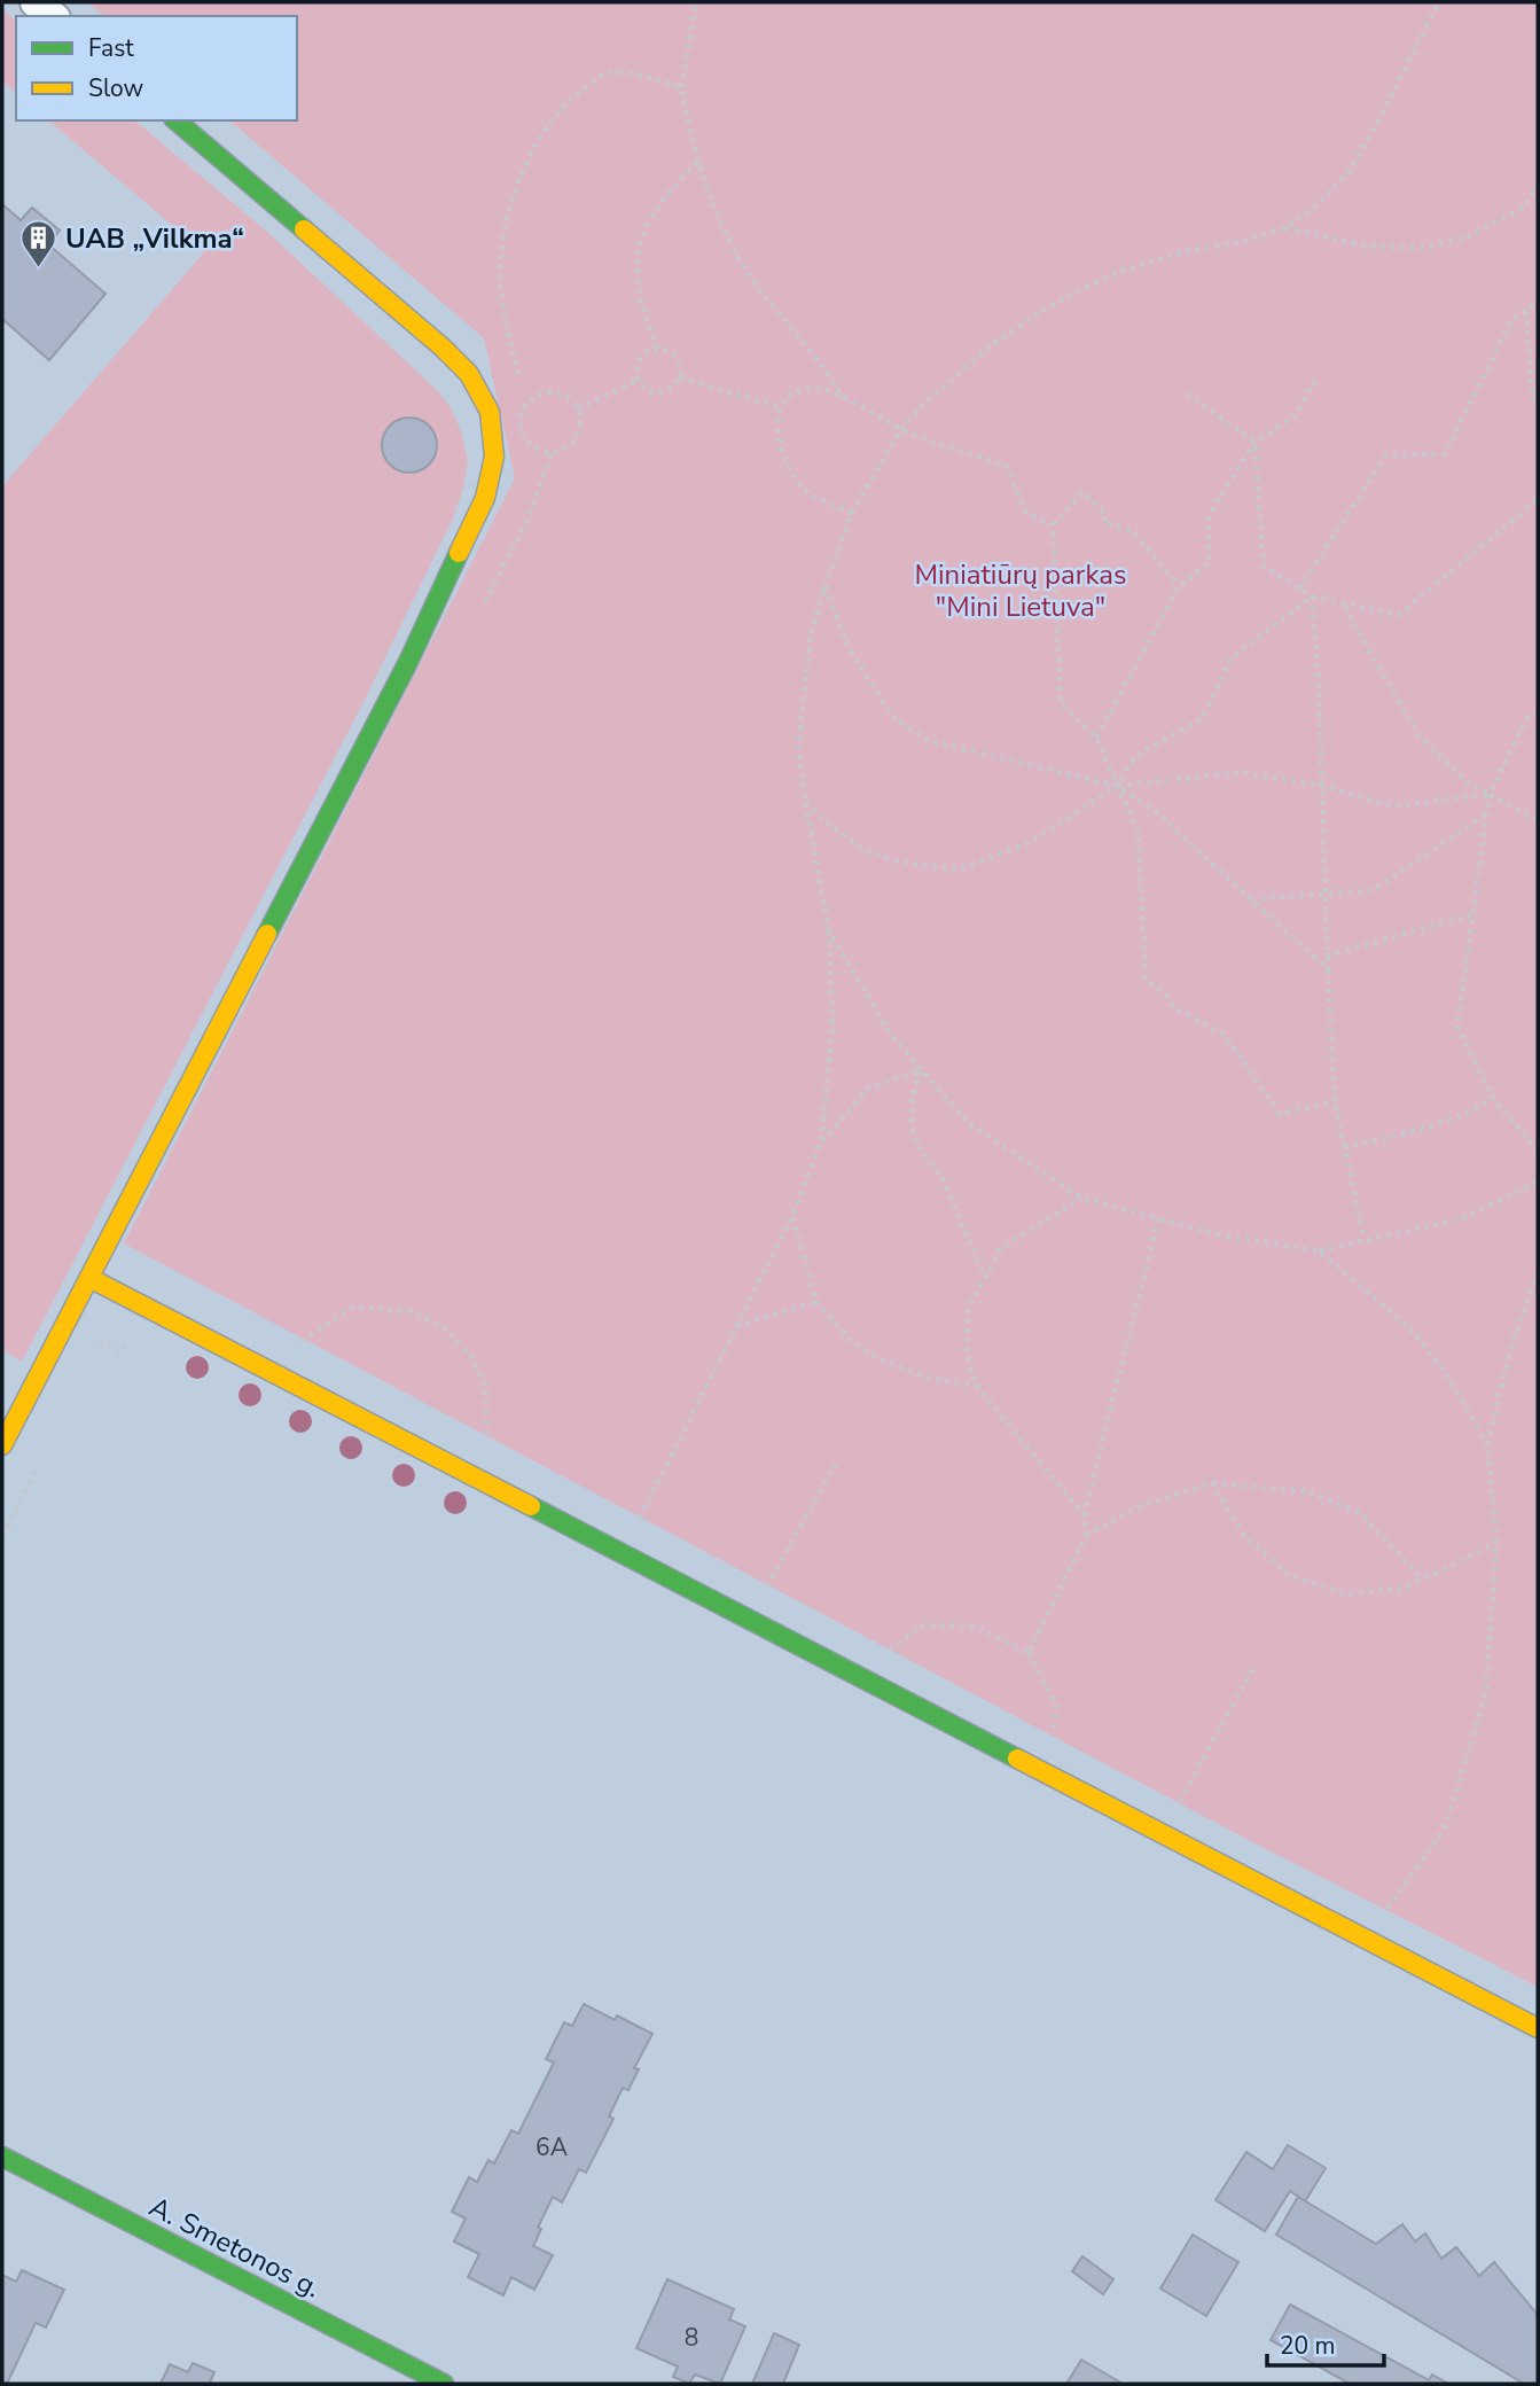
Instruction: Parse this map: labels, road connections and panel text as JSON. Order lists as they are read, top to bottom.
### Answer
{
  "streets": {
    "street": ["A. Smetonos g."]
  },
  "parks": ["Miniatiūrų parkas \"Mini Lietuva\""],
  "places": {
    "building": ["UAB „Vilkma“"]
  },
  "house_numbers": ["6A", "8"],
  "legend": ["Fast", "Slow"],
  "scale_bar": "20 m"
}
